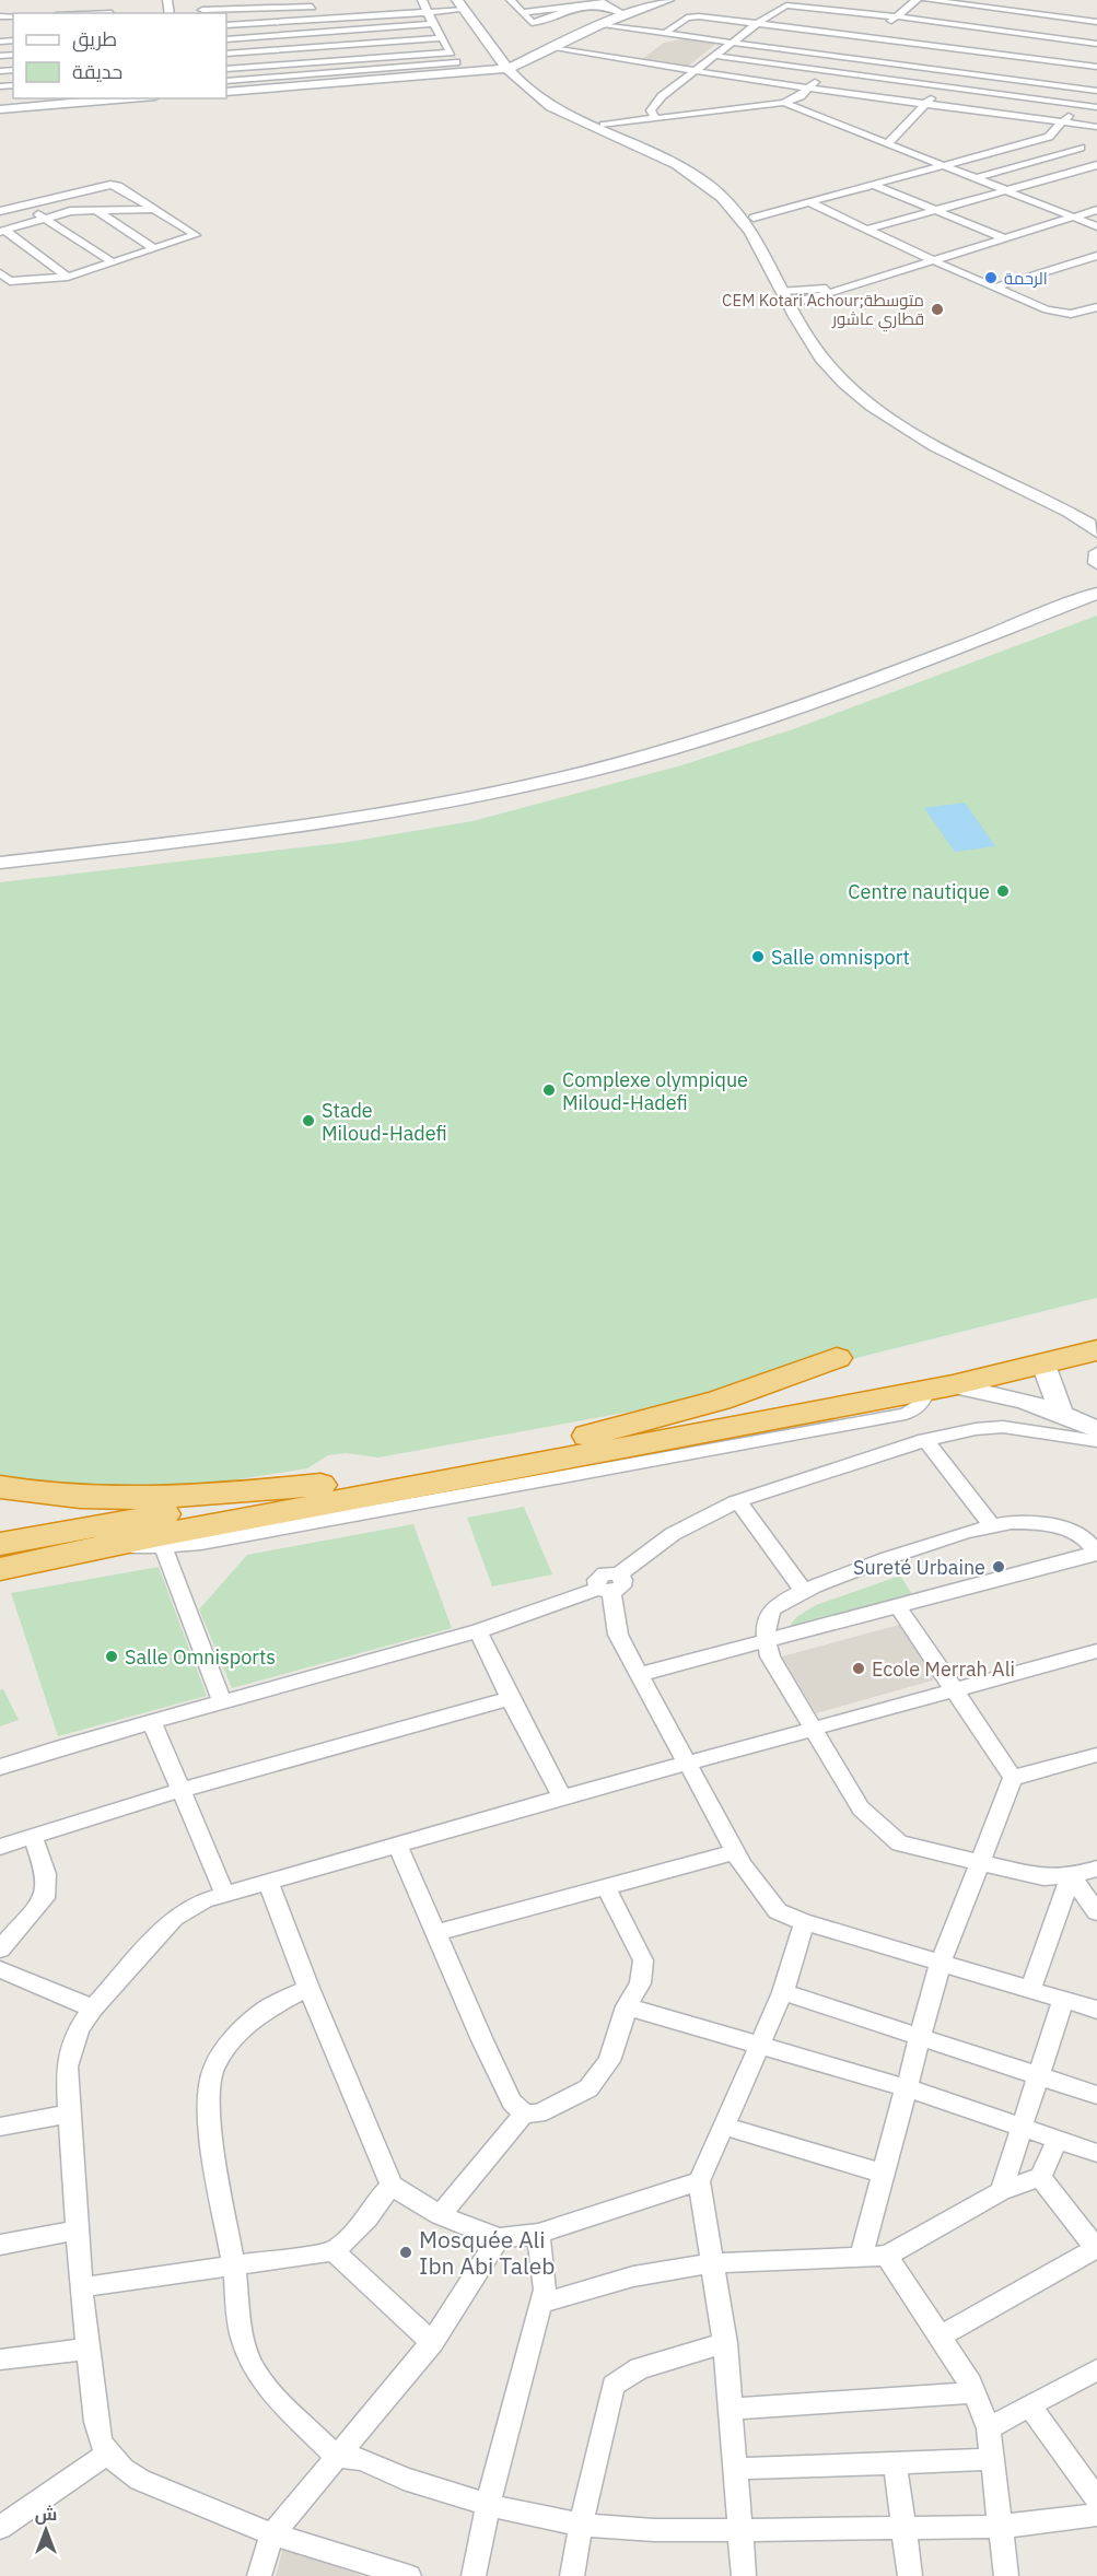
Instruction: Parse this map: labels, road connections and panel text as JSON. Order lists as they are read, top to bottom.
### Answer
{
  "places": [
    "الرحمة",
    "CEM Kotari Achour;متوسطة قطاري عاشور",
    "Centre nautique",
    "Salle omnisport",
    "Complexe olympique Miloud-Hadefi",
    "Stade Miloud-Hadefi",
    "Sureté Urbaine",
    "Salle Omnisports",
    "Ecole Merrah Ali",
    "Mosquée Ali Ibn Abi Taleb"
  ],
  "legend": ["طريق", "حديقة"],
  "north": "top"
}
